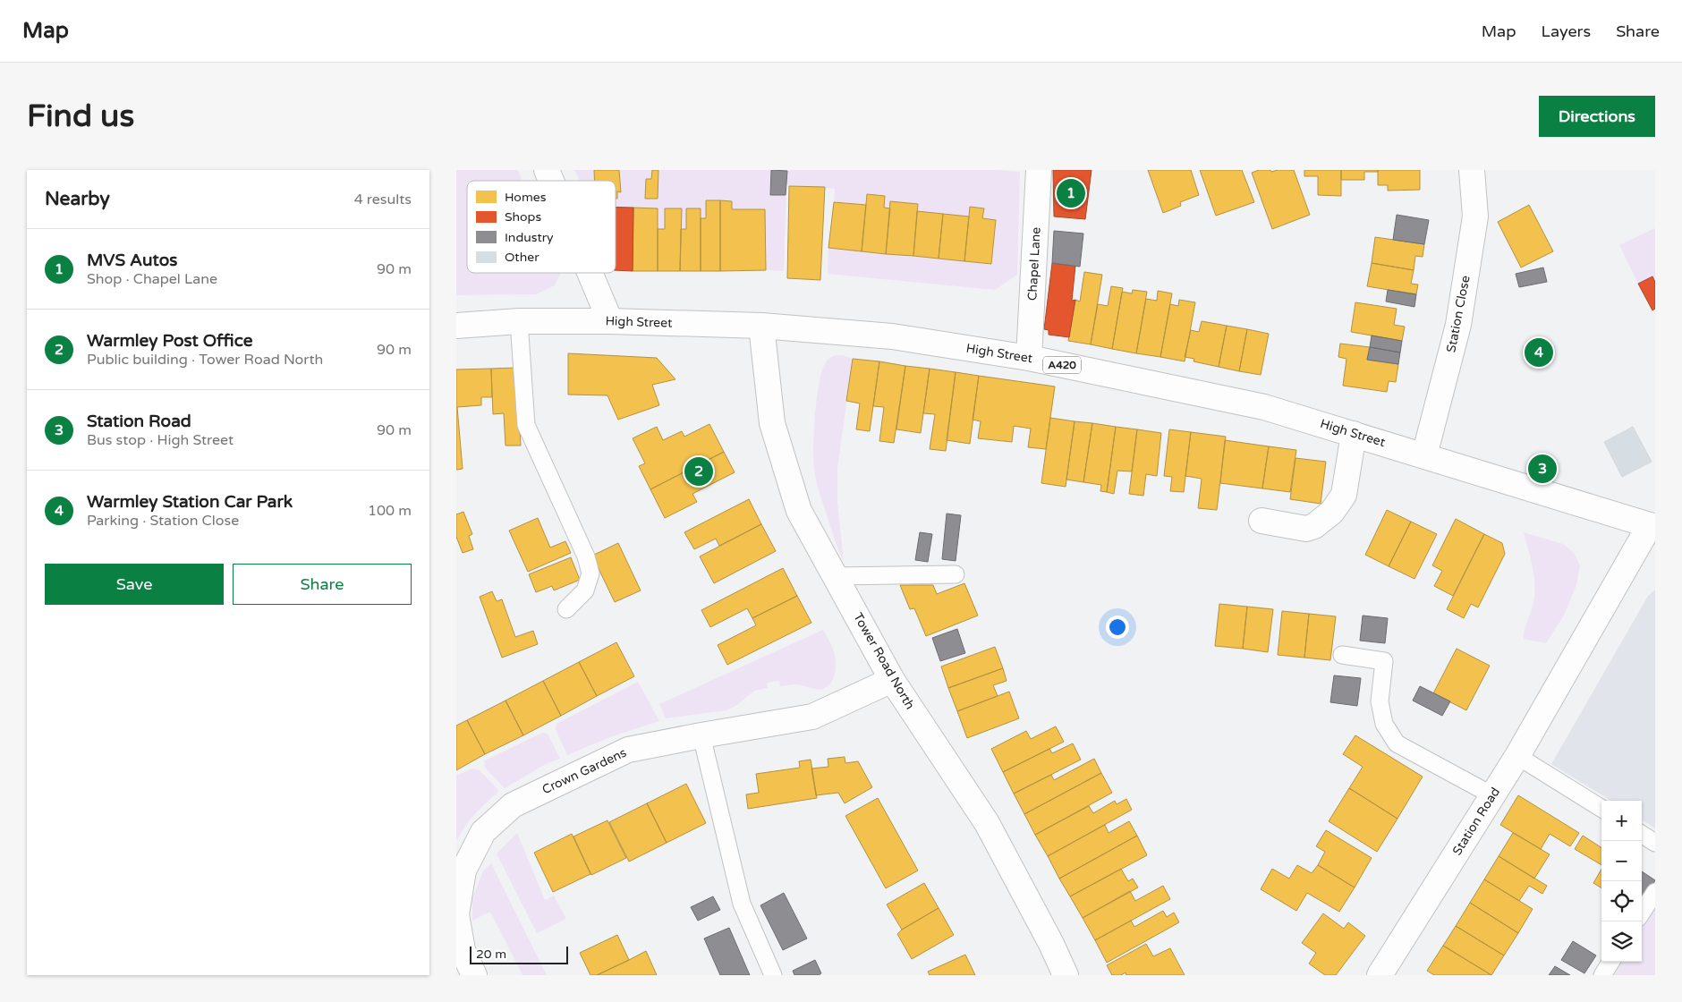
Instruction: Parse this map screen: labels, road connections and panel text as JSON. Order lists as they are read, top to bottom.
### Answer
{
  "streets": {
    "street": [
      "Chapel Lane",
      "Station Close",
      "High Street",
      "A420",
      "Tower Road North",
      "Crown Gardens",
      "Station Road"
    ]
  },
  "crossings": [
    ["Chapel Lane", "High Street"],
    ["Station Close", "High Street"],
    ["High Street", "Tower Road North"],
    ["High Street", "Station Road"],
    ["Tower Road North", "Crown Gardens"]
  ],
  "legend": [
    "Homes",
    "Shops",
    "Industry",
    "Other"
  ],
  "scale_bar": "20 m",
  "page": {
    "header": "Map",
    "nav": ["Map", "Layers", "Share"],
    "buttons": [
      "Directions",
      ["Save", "Share"]
    ],
    "title": "Find us",
    "heading": ["Nearby", "4 results"],
    "pins": [
      "1",
      "4",
      "3",
      "2"
    ],
    "list": [
      {
        "mark": "1",
        "name": "MVS Autos",
        "note": "Shop · Chapel Lane",
        "value": "90 m"
      },
      {
        "mark": "2",
        "name": "Warmley Post Office",
        "note": "Public building · Tower Road North",
        "value": "90 m"
      },
      {
        "mark": "3",
        "name": "Station Road",
        "note": "Bus stop · High Street",
        "value": "90 m"
      },
      {
        "mark": "4",
        "name": "Warmley Station Car Park",
        "note": "Parking · Station Close",
        "value": "100 m"
      }
    ],
    "map_buttons": ["+", "−"],
    "scale": "20 m"
  }
}
